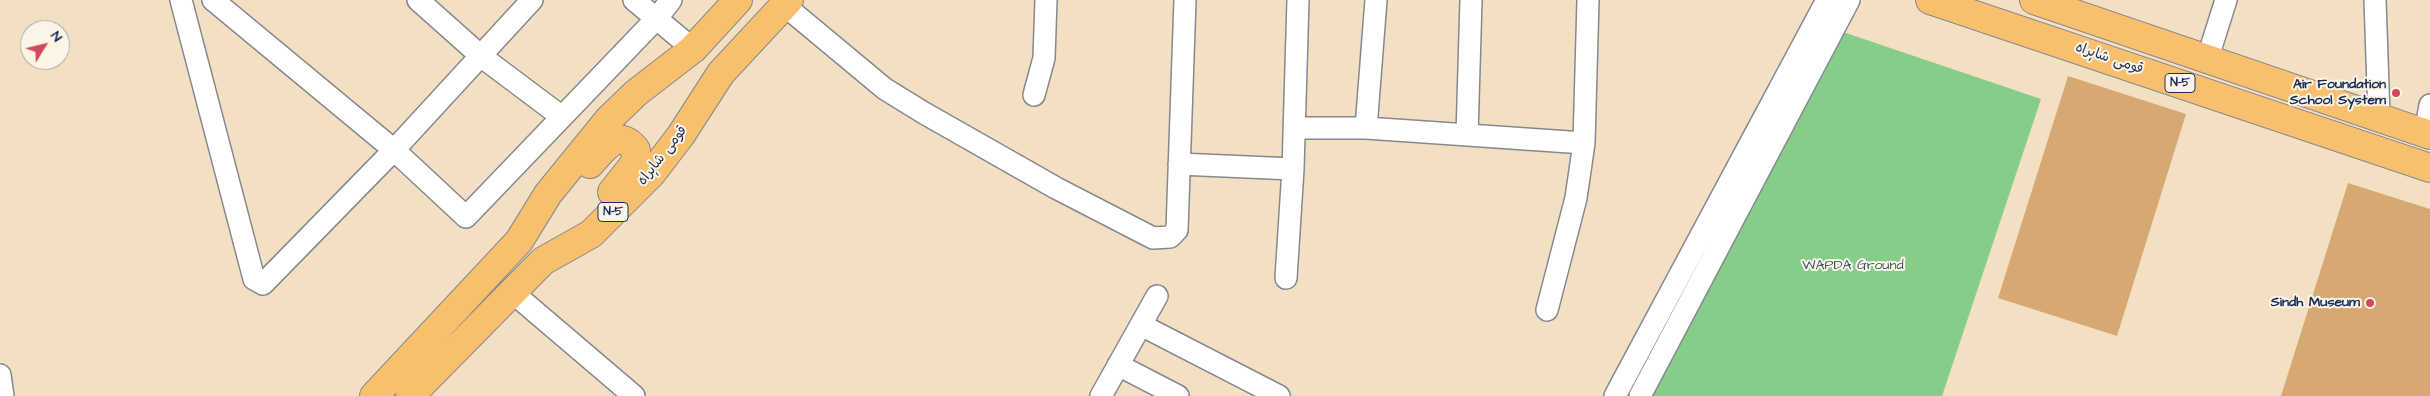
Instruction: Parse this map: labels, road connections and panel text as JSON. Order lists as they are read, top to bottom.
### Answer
{
  "streets": {
    "highway": ["قومی شاہراہ", "N-5"]
  },
  "parks": ["WAPDA Ground"],
  "places": ["Air Foundation School System", "Sindh Museum"],
  "north": "top right"
}
